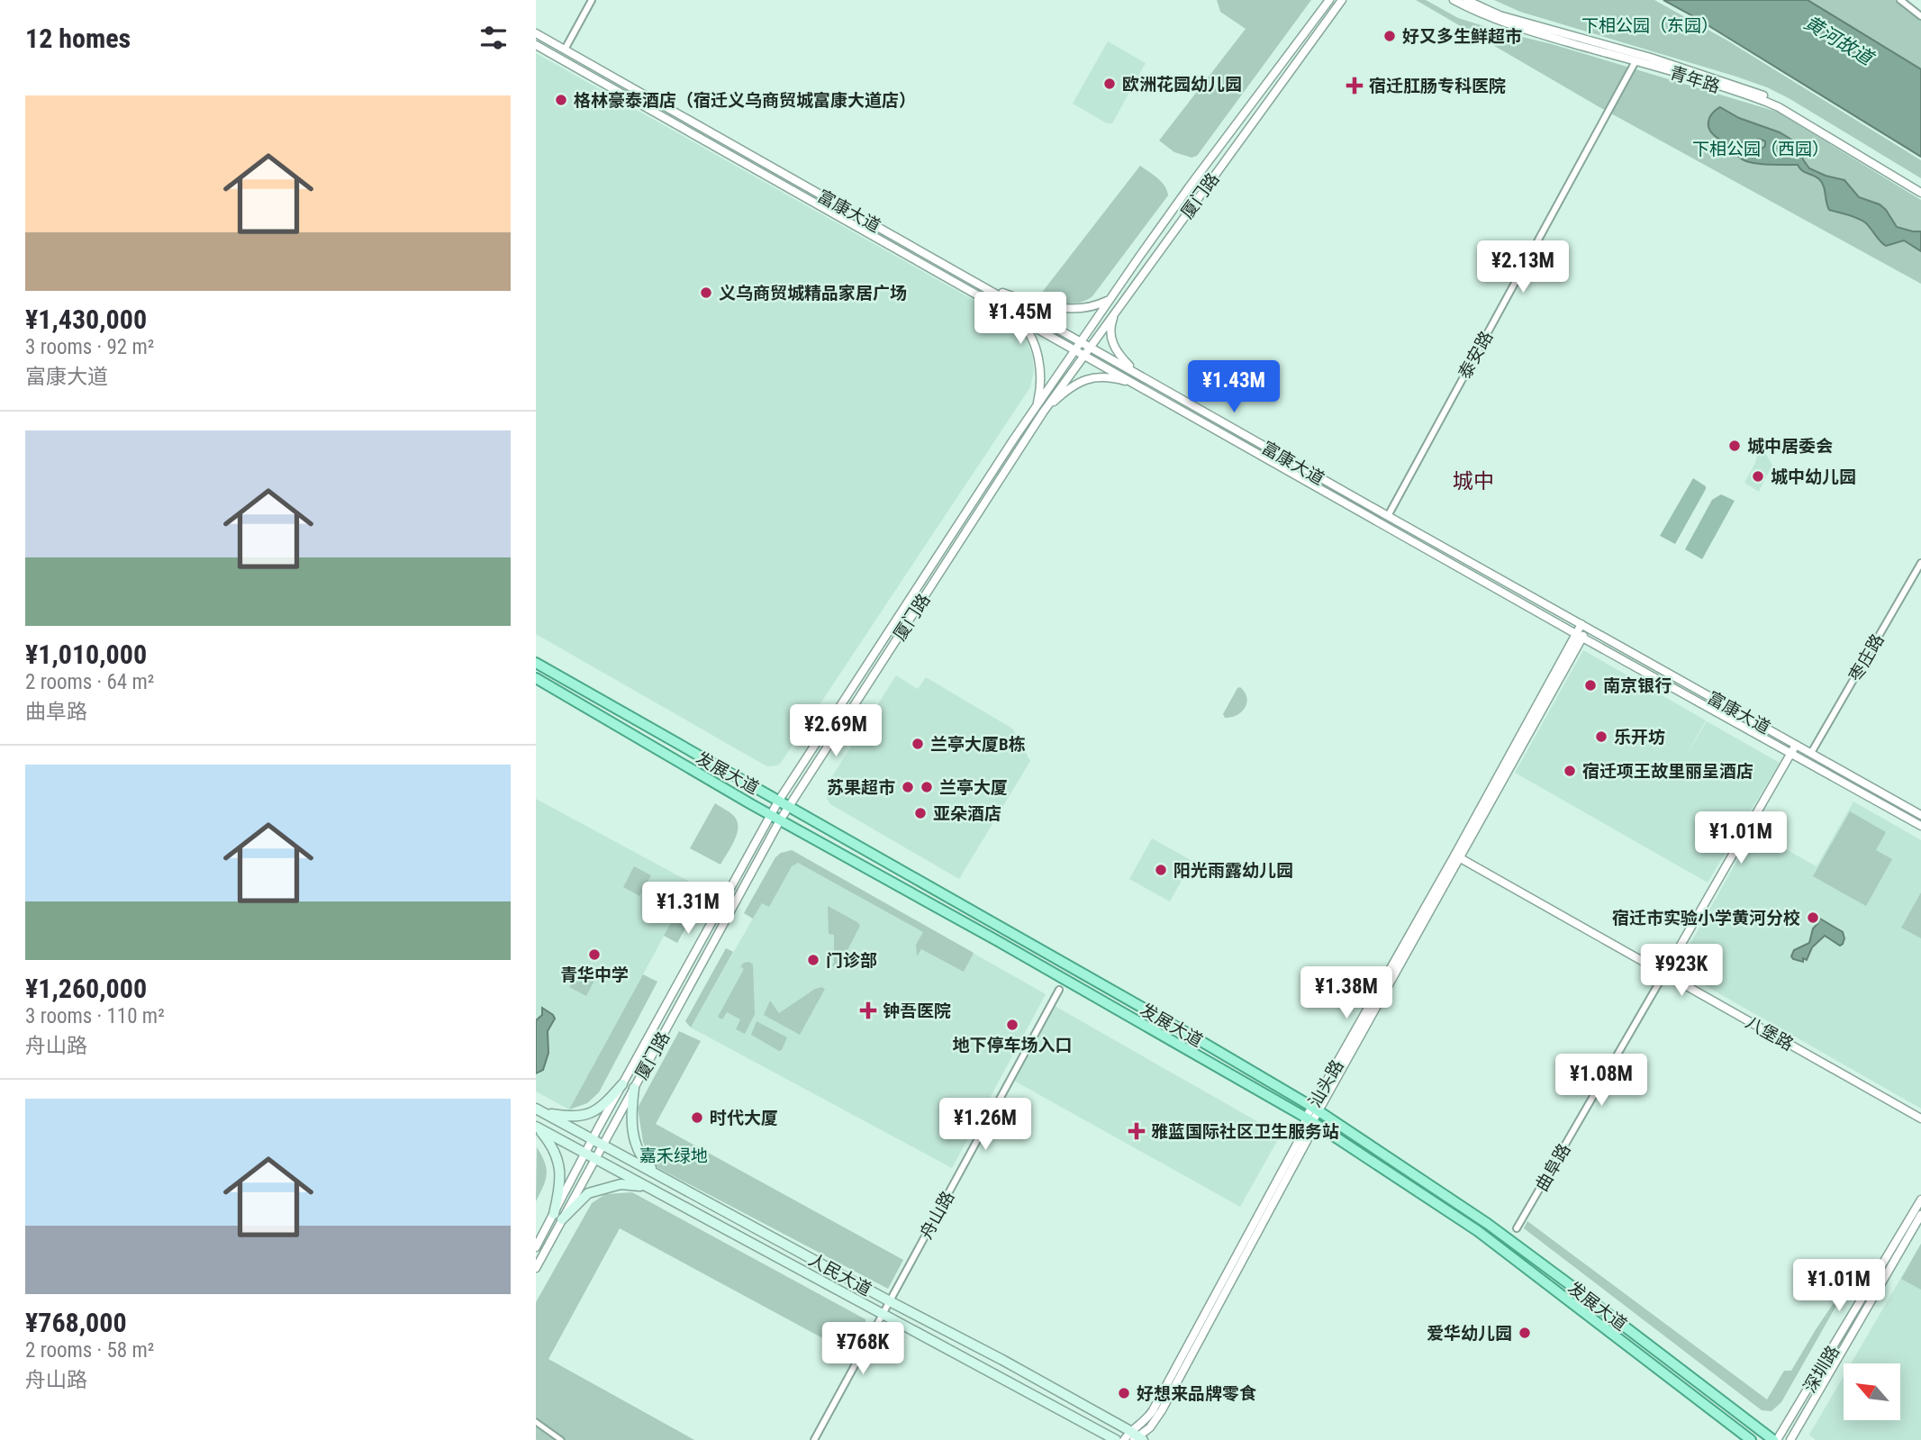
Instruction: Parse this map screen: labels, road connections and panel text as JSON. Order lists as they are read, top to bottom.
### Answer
{
  "streets": {
    "main road": ["发展大道", "人民大道"],
    "street": [
      "青年路",
      "厦门路",
      "富康大道",
      "泰安路",
      "枣庄路",
      "八堡路",
      "汕头路",
      "曲阜路",
      "舟山路",
      "深圳路"
    ]
  },
  "crossings": [
    ["青年路", "泰安路"],
    ["厦门路", "富康大道"],
    ["厦门路", "发展大道"],
    ["厦门路", "人民大道"],
    ["富康大道", "泰安路"],
    ["富康大道", "枣庄路"],
    ["富康大道", "汕头路"],
    ["富康大道", "曲阜路"],
    ["发展大道", "汕头路"],
    ["发展大道", "深圳路"],
    ["八堡路", "汕头路"],
    ["八堡路", "曲阜路"],
    ["汕头路", "人民大道"],
    ["舟山路", "人民大道"]
  ],
  "districts": ["城中"],
  "water": ["黄河故道"],
  "parks": ["下相公园（东园）", "下相公园（西园）", "嘉禾绿地"],
  "places": {
    "other": [
      "好又多生鲜超市",
      "欧洲花园幼儿园",
      "格林豪泰酒店（宿迁义乌商贸城富康大道店）",
      "义乌商贸城精品家居广场",
      "城中居委会",
      "城中幼儿园",
      "南京银行",
      "乐开坊",
      "兰亭大厦B栋",
      "宿迁项王故里丽呈酒店",
      "苏果超市",
      "兰亭大厦",
      "亚朵酒店",
      "阳光雨露幼儿园",
      "宿迁市实验小学黄河分校",
      "青华中学",
      "门诊部",
      "地下停车场入口",
      "时代大厦",
      "爱华幼儿园",
      "好想来品牌零食"
    ],
    "health": ["宿迁肛肠专科医院", "钟吾医院", "雅蓝国际社区卫生服务站"]
  },
  "north": "top left",
  "page": {
    "heading": "12 homes",
    "list": [
      {
        "name": "¥1,430,000",
        "note": "3 rooms · 92 m² · 富康大道"
      },
      {
        "name": "¥1,010,000",
        "note": "2 rooms · 64 m² · 曲阜路"
      },
      {
        "name": "¥1,260,000",
        "note": "3 rooms · 110 m² · 舟山路"
      },
      {
        "name": "¥768,000",
        "note": "2 rooms · 58 m² · 舟山路"
      }
    ],
    "price": [
      "¥2.13M",
      "¥1.45M",
      "¥1.43M",
      "¥2.69M",
      "¥1.01M",
      "¥1.31M",
      "¥923K",
      "¥1.38M",
      "¥1.08M",
      "¥1.26M",
      "¥1.01M",
      "¥768K"
    ]
  }
}
